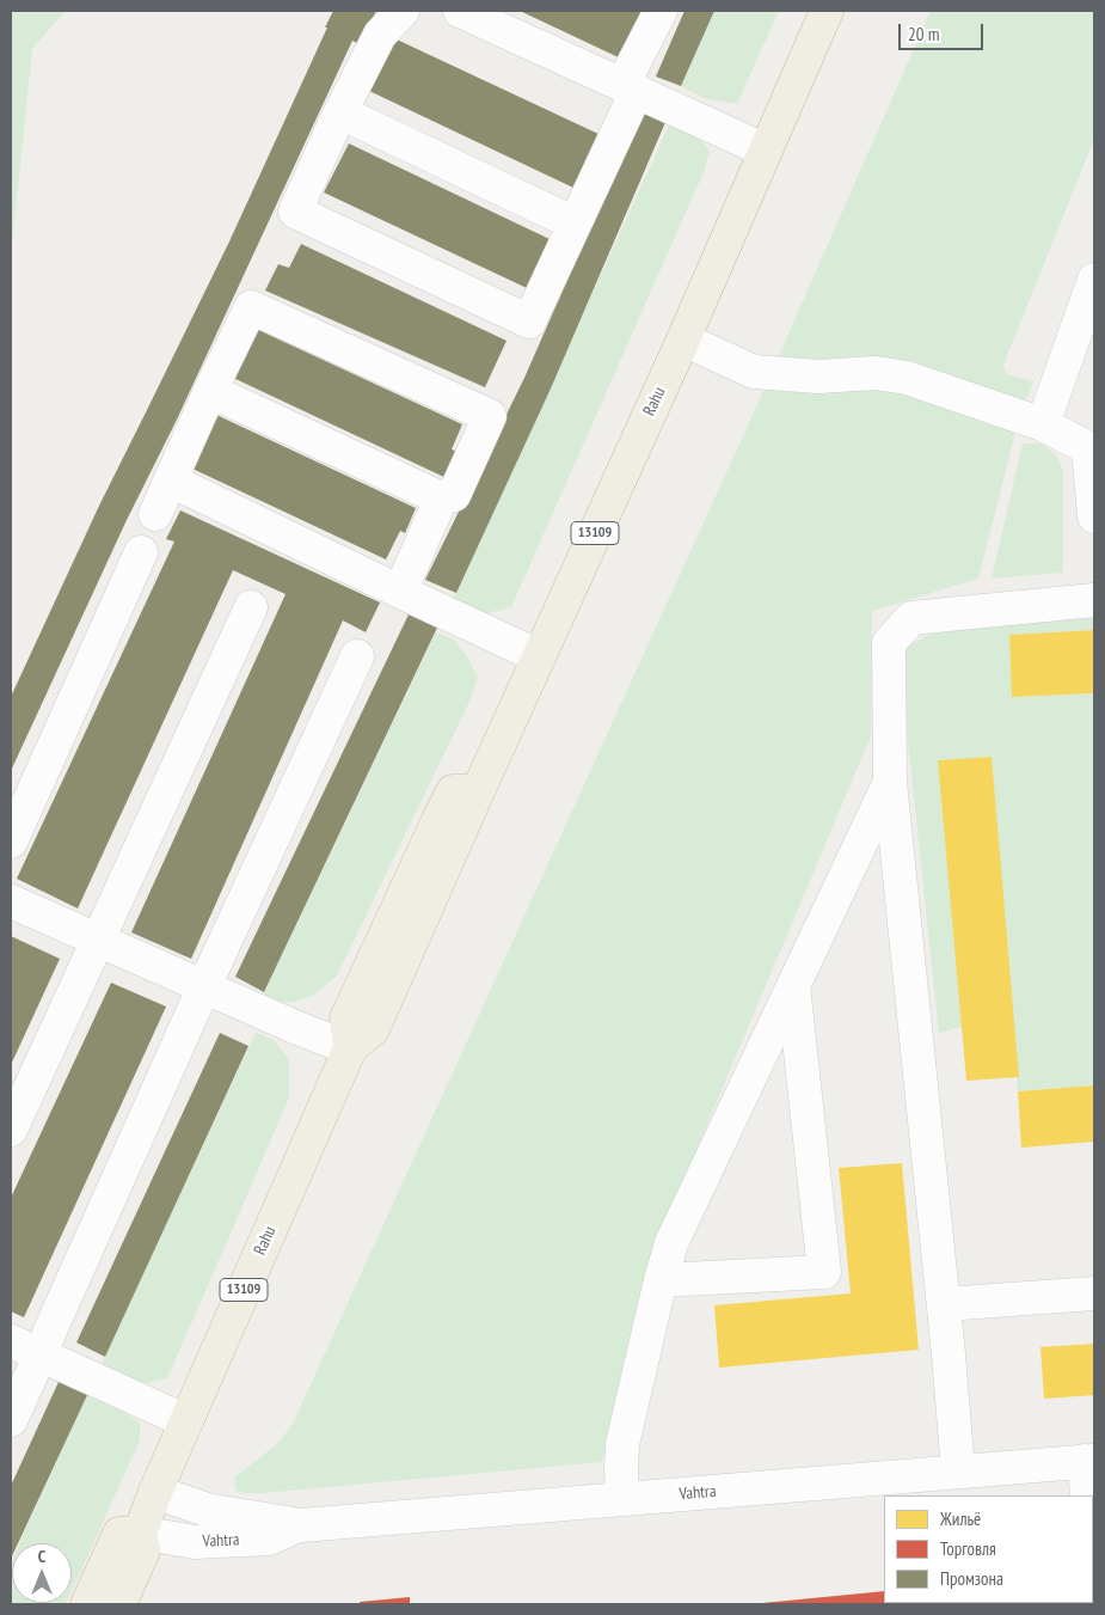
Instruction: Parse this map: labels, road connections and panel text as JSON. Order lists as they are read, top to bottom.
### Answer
{
  "streets": {
    "highway": ["Rahu", "13109"],
    "street": ["Vahtra"]
  },
  "crossings": [
    ["Rahu", "Vahtra"]
  ],
  "legend": ["Жильё", "Торговля", "Промзона"],
  "scale_bar": "20 m",
  "north": "top"
}
